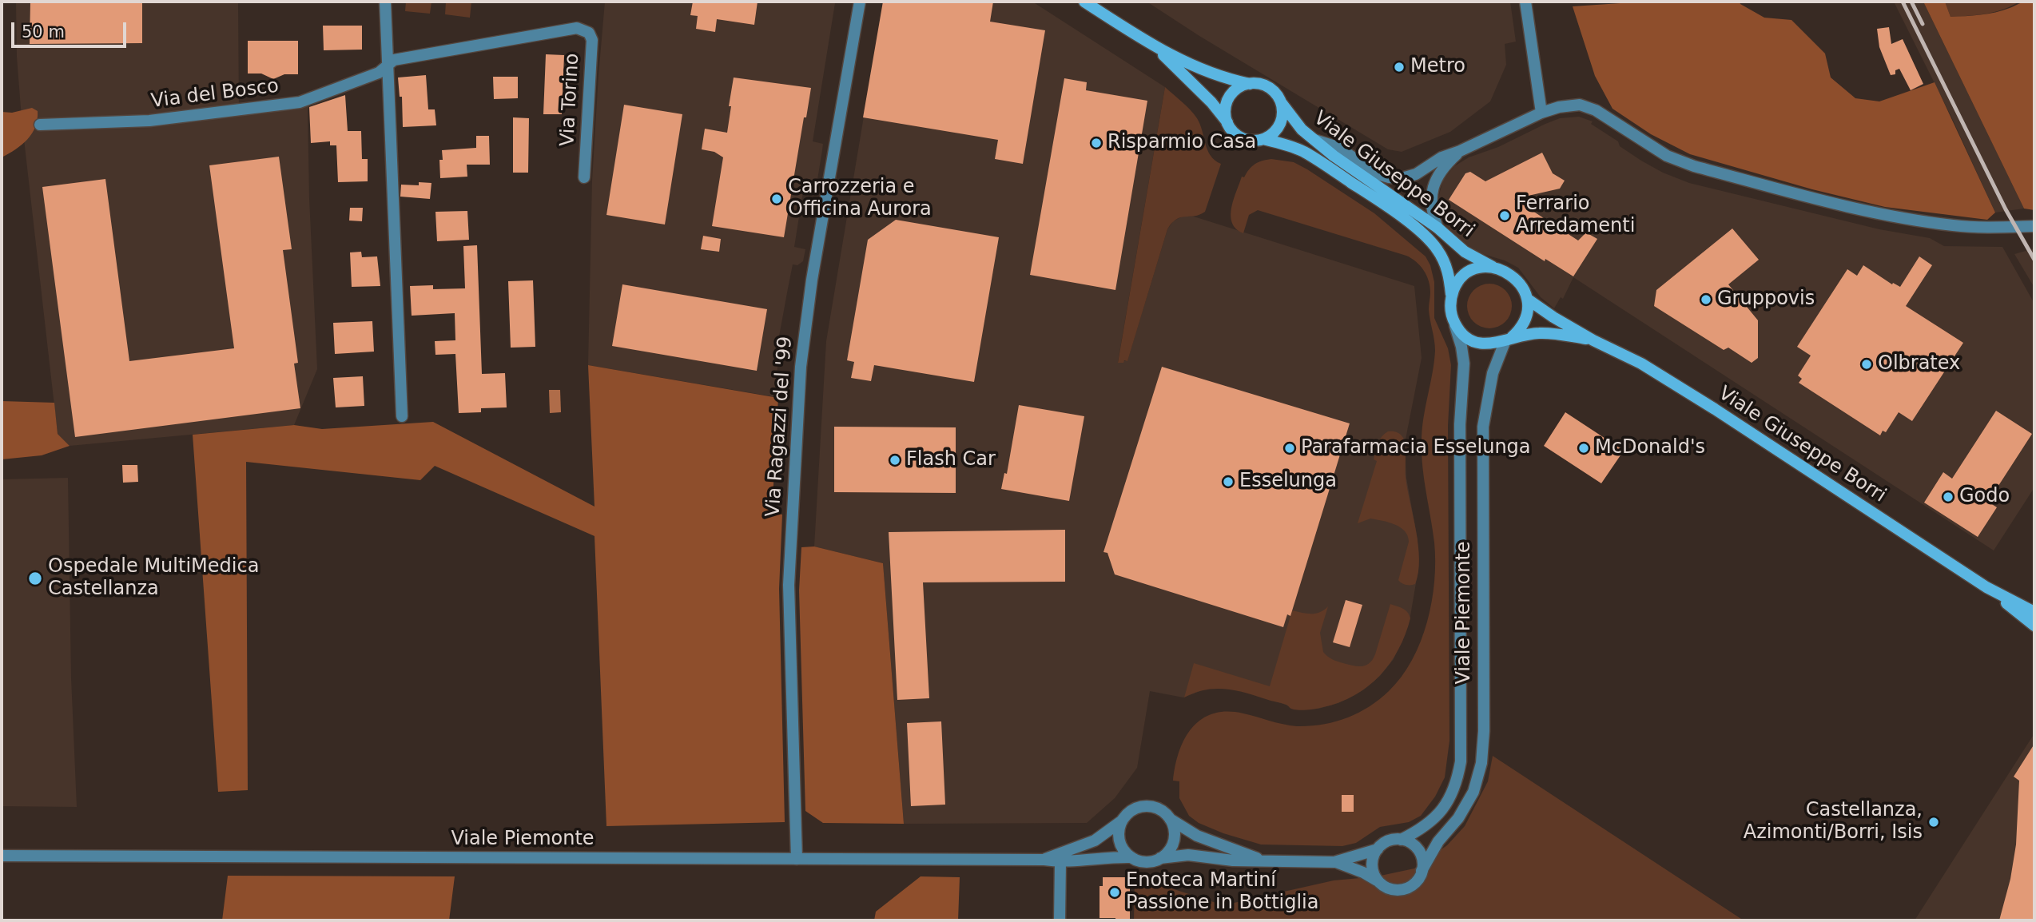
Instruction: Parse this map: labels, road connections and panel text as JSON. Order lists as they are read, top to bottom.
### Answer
{
  "streets": {
    "main road": ["Viale Giuseppe Borri"],
    "street": [
      "Via del Bosco",
      "Via Torino",
      "Via Ragazzi del '99",
      "Viale Piemonte"
    ]
  },
  "crossings": [
    ["Via del Bosco", "Via Torino"],
    ["Viale Giuseppe Borri", "Viale Piemonte"],
    ["Via Ragazzi del '99", "Viale Piemonte"]
  ],
  "places": [
    "Metro",
    "Risparmio Casa",
    "Carrozzeria e Officina Aurora",
    "Ferrario Arredamenti",
    "Gruppovis",
    "Olbratex",
    "Parafarmacia Esselunga",
    "McDonald's",
    "Flash Car",
    "Esselunga",
    "Godo",
    "Ospedale MultiMedica Castellanza",
    "Castellanza, Azimonti/Borri, Isis",
    "Enoteca Martiní Passione in Bottiglia"
  ],
  "scale_bar": "50 m"
}
